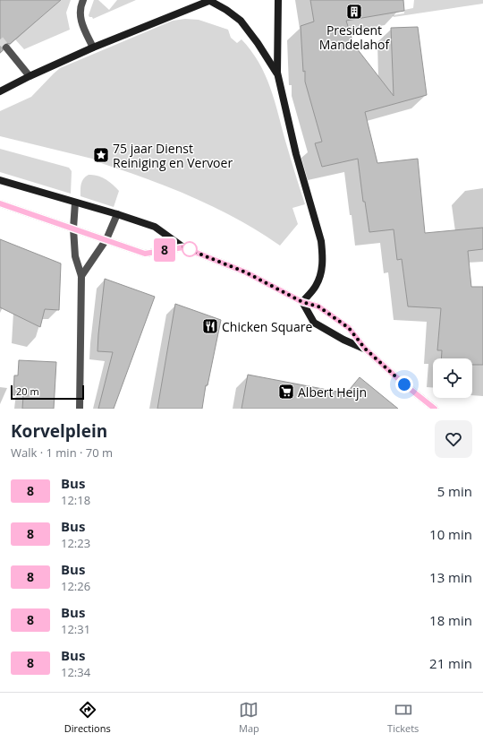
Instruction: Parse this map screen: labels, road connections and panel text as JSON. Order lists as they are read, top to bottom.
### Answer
{
  "places": {
    "building": ["President Mandelahof"],
    "place": ["75 jaar Dienst Reiniging en Vervoer"],
    "restaurant": ["Chicken Square"],
    "supermarket": ["Albert Heijn"]
  },
  "lines": ["bus line 8"],
  "scale_bar": "20 m",
  "page": {
    "on_map": "8",
    "scale": "20 m",
    "heading": ["Korvelplein", "Walk · 1 min · 70 m"],
    "list": [
      {
        "mark": "8",
        "name": "Bus",
        "note": "12:18",
        "value": "5 min"
      },
      {
        "mark": "8",
        "name": "Bus",
        "note": "12:23",
        "value": "10 min"
      },
      {
        "mark": "8",
        "name": "Bus",
        "note": "12:26",
        "value": "13 min"
      },
      {
        "mark": "8",
        "name": "Bus",
        "note": "12:31",
        "value": "18 min"
      },
      {
        "mark": "8",
        "name": "Bus",
        "note": "12:34",
        "value": "21 min"
      }
    ],
    "tabs": ["Directions", "Map", "Tickets"]
  }
}
